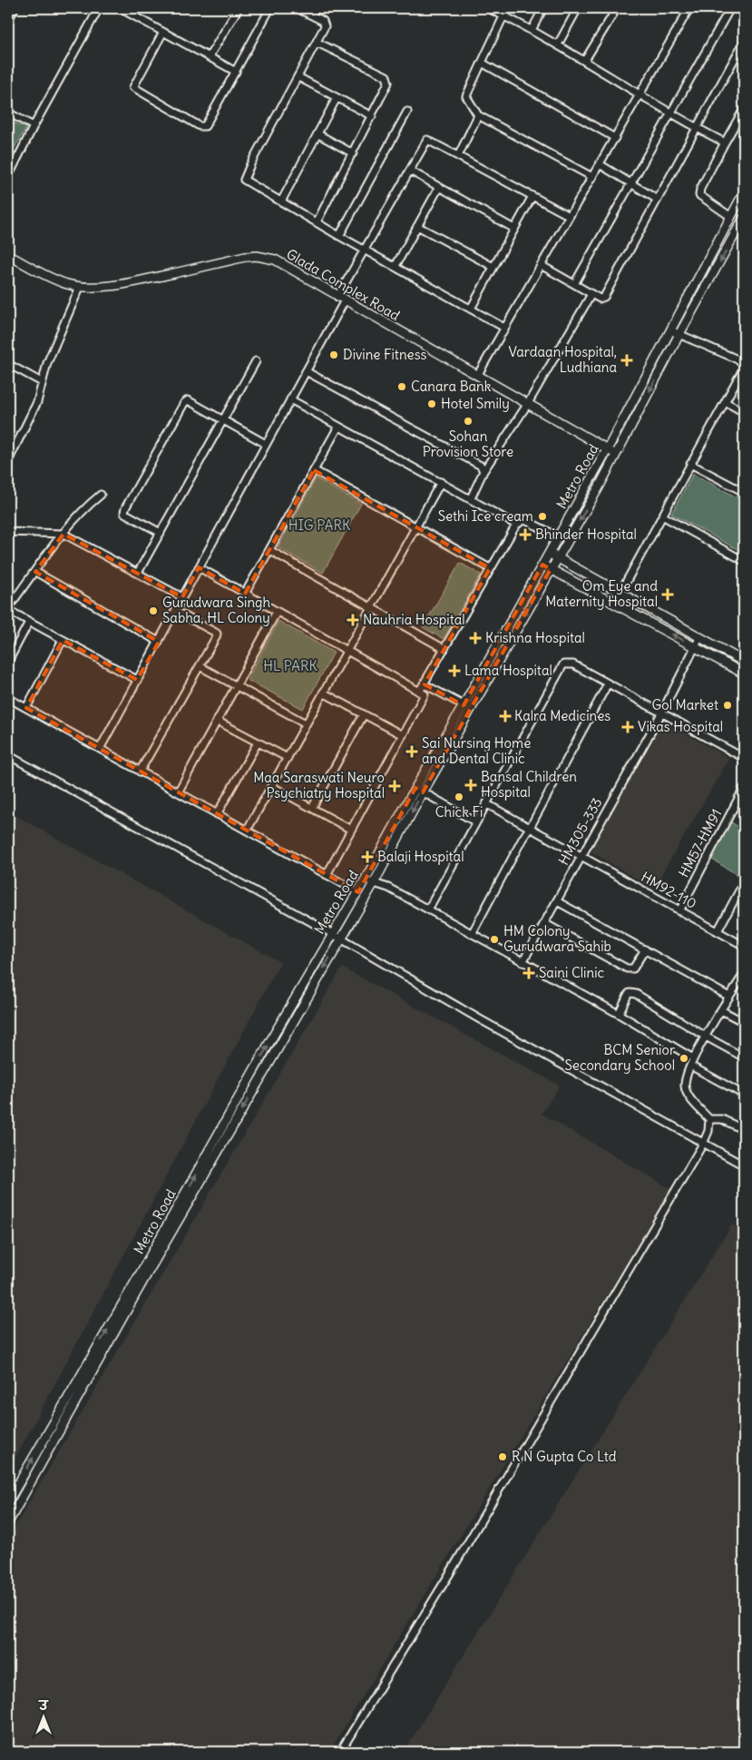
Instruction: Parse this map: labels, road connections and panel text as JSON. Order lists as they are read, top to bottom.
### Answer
{
  "streets": {
    "street": [
      "Glada Complex Road",
      "Metro Road",
      "HM305-333",
      "HM57-HM91",
      "HM92-110"
    ]
  },
  "crossings": [
    ["Glada Complex Road", "Metro Road"],
    ["HM305-333", "HM92-110"],
    ["HM57-HM91", "HM92-110"]
  ],
  "parks": ["HIG PARK", "HL PARK"],
  "places": {
    "other": [
      "Divine Fitness",
      "Canara Bank",
      "Hotel Smily",
      "Sohan Provision Store",
      "Sethi Ice cream",
      "Gurudwara Singh Sabha, HL Colony",
      "Gol Market",
      "Chick Fi",
      "HM Colony Gurudwara Sahib",
      "BCM Senior Secondary School",
      "R N Gupta Co Ltd"
    ],
    "health": [
      "Vardaan Hospital, Ludhiana",
      "Bhinder Hospital",
      "Om Eye and Maternity Hospital",
      "Nauhria Hospital",
      "Krishna Hospital",
      "Lama Hospital",
      "Kalra Medicines",
      "Vikas Hospital",
      "Sai Nursing Home and Dental Clinic",
      "Bansal Children Hospital",
      "Maa Saraswati Neuro Psychiatry Hospital",
      "Balaji Hospital",
      "Saini Clinic"
    ]
  },
  "north": "top"
}
